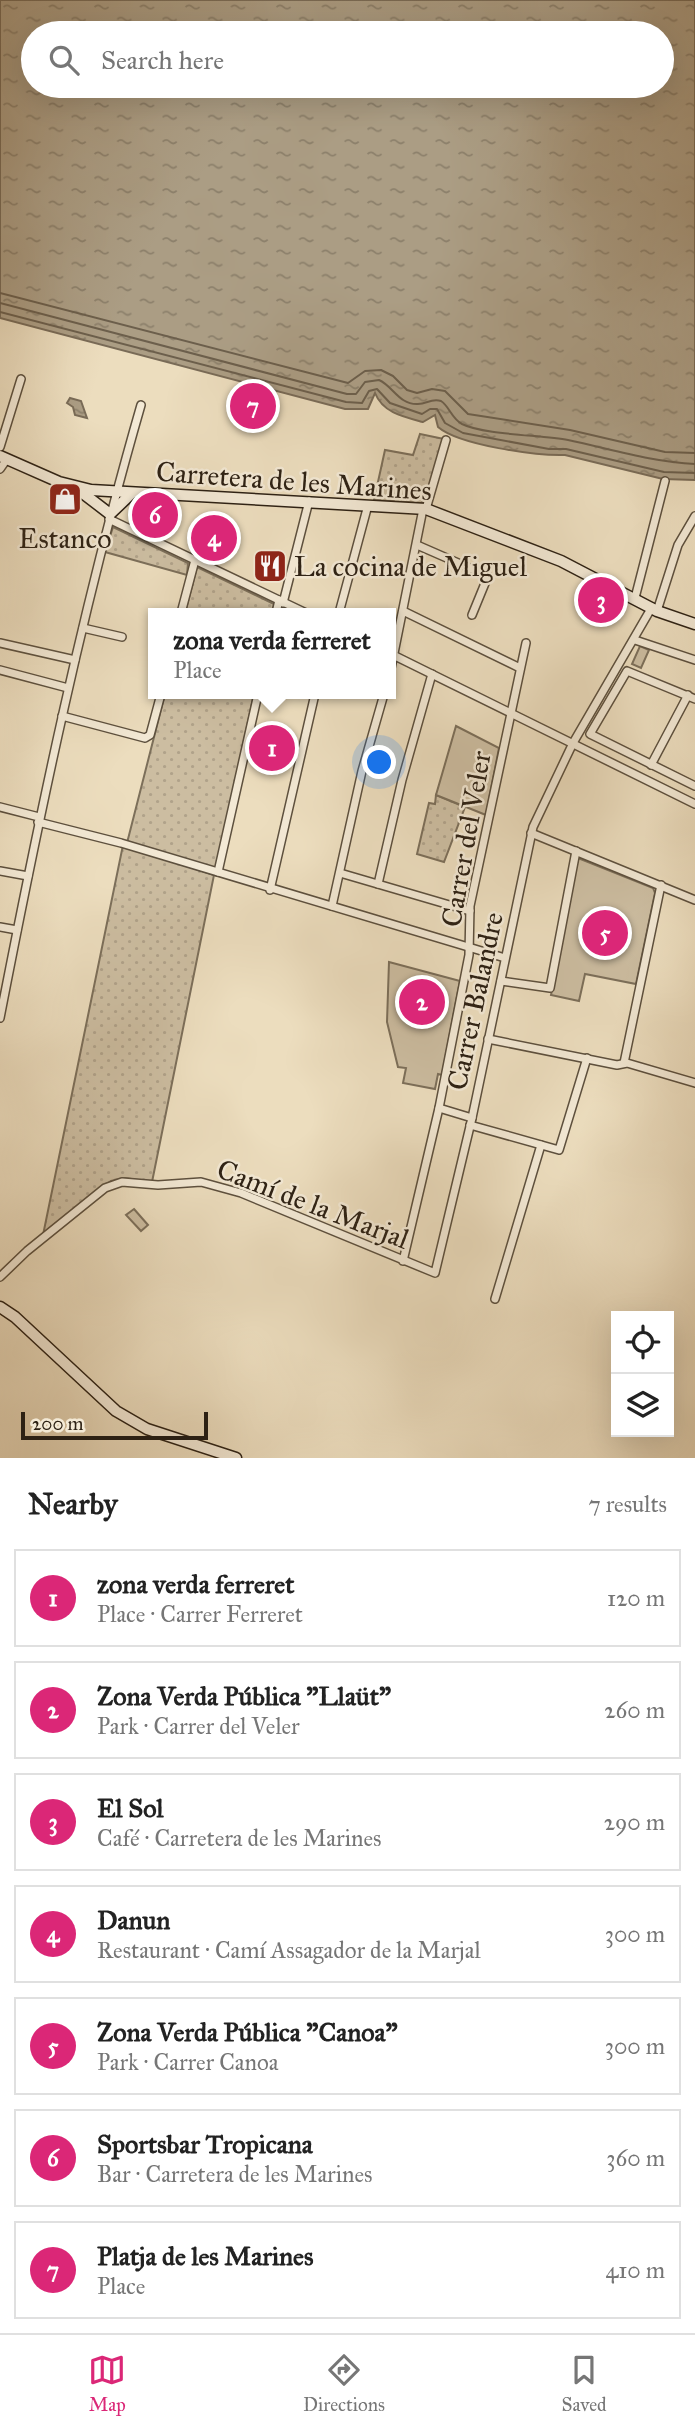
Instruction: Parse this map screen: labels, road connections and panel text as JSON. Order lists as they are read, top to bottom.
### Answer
{
  "streets": {
    "main road": ["Carretera de les Marines"],
    "street": ["Carrer del Veler", "Carrer Balandre", "Camí de la Marjal"]
  },
  "crossings": [
    ["Carretera de les Marines", "Carrer Balandre"],
    ["Carrer del Veler", "Camí de la Marjal"],
    ["Carrer Balandre", "Camí de la Marjal"]
  ],
  "places": {
    "shop": ["Estanco"],
    "restaurant": ["La cocina de Miguel"]
  },
  "scale_bar": "200 m",
  "page": {
    "search": "Search here",
    "pins": [
      "7",
      "6",
      "4",
      "3",
      "1",
      "5",
      "2"
    ],
    "popup": ["zona verda ferreret", "Place"],
    "scale": "200 m",
    "heading": ["Nearby", "7 results"],
    "list": [
      {
        "mark": "1",
        "name": "zona verda ferreret",
        "note": "Place · Carrer Ferreret",
        "value": "120 m"
      },
      {
        "mark": "2",
        "name": "Zona Verda Pública \"Llaüt\"",
        "note": "Park · Carrer del Veler",
        "value": "260 m"
      },
      {
        "mark": "3",
        "name": "El Sol",
        "note": "Café · Carretera de les Marines",
        "value": "290 m"
      },
      {
        "mark": "4",
        "name": "Danun",
        "note": "Restaurant · Camí Assagador de la Marjal",
        "value": "300 m"
      },
      {
        "mark": "5",
        "name": "Zona Verda Pública \"Canoa\"",
        "note": "Park · Carrer Canoa",
        "value": "300 m"
      },
      {
        "mark": "6",
        "name": "Sportsbar Tropicana",
        "note": "Bar · Carretera de les Marines",
        "value": "360 m"
      },
      {
        "mark": "7",
        "name": "Platja de les Marines",
        "note": "Place",
        "value": "410 m"
      }
    ],
    "nav": ["Map", "Directions", "Saved"]
  }
}
